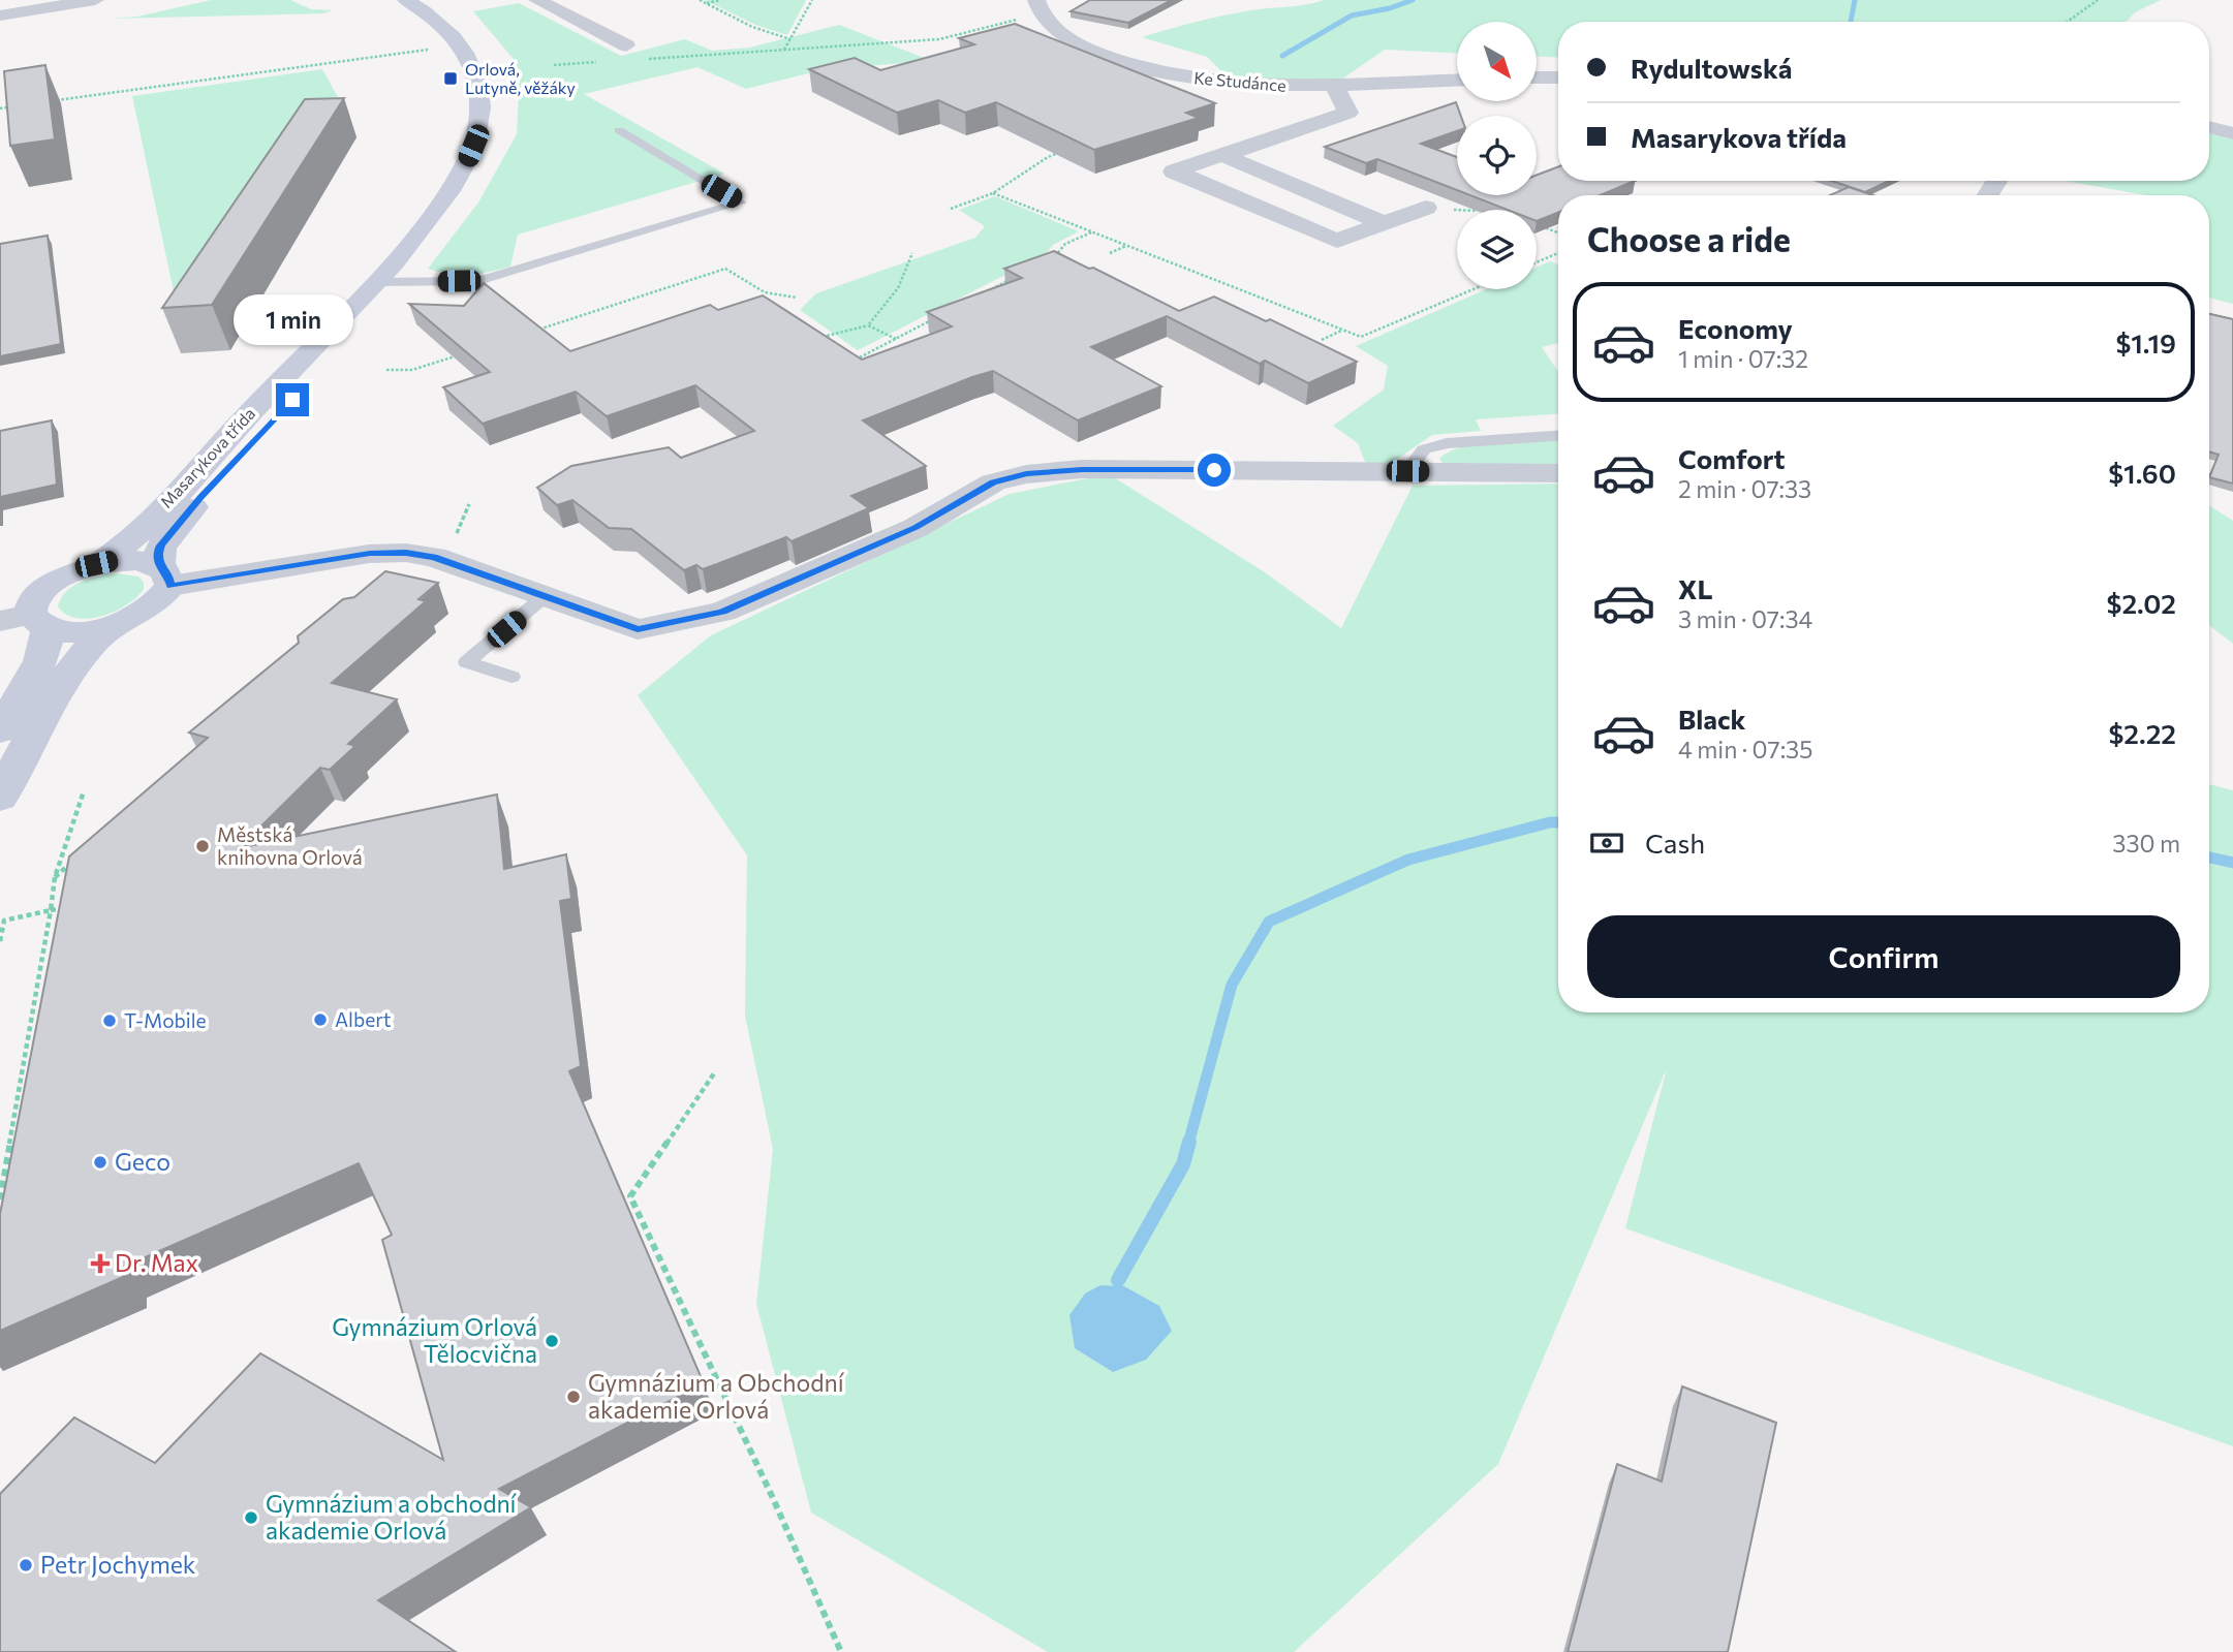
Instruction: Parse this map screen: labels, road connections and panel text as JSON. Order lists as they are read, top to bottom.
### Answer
{
  "streets": {
    "street": ["Ke Studánce", "Masarykova třída"]
  },
  "places": {
    "transit": ["Orlová, Lutyně, věžáky"],
    "other": [
      "Městská knihovna Orlová",
      "Albert",
      "T-Mobile",
      "Geco",
      "Gymnázium Orlová Tělocvična",
      "Gymnázium a Obchodní akademie Orlová",
      "Gymnázium a obchodní akademie Orlová",
      "Petr Jochymek"
    ],
    "health": ["Dr. Max"]
  },
  "north": "bottom right",
  "page": {
    "banner": ["Rydultowská", "Masarykova třída"],
    "heading": "Choose a ride",
    "list": [
      {
        "name": "Economy",
        "note": "1 min · 07:32",
        "value": "$1.19"
      },
      {
        "name": "Comfort",
        "note": "2 min · 07:33",
        "value": "$1.60"
      },
      {
        "name": "XL",
        "note": "3 min · 07:34",
        "value": "$2.02"
      },
      {
        "name": "Black",
        "note": "4 min · 07:35",
        "value": "$2.22"
      }
    ],
    "bubble": "1 min",
    "pay": ["Cash", "330 m"],
    "buttons": "Confirm"
  }
}
